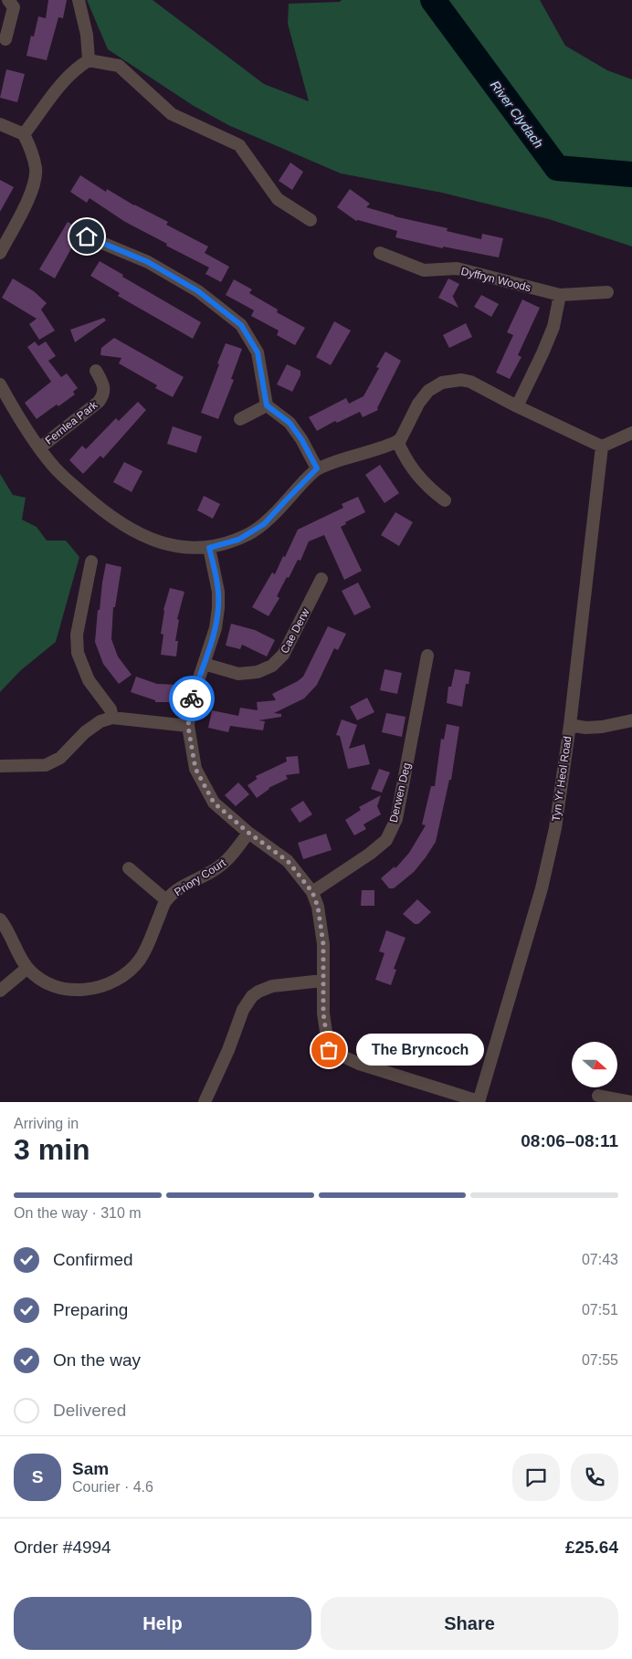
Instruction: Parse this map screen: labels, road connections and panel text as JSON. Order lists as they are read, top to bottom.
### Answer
{
  "streets": {
    "street": [
      "Dyffryn Woods",
      "Fernlea Park",
      "Cae Derw",
      "Tyn Yr Heol Road",
      "Derwen Deg",
      "Priory Court"
    ]
  },
  "water": ["River Clydach"],
  "places": ["The Bryncoch"],
  "north": "right",
  "page": {
    "bubble": "The Bryncoch",
    "heading": ["3 min", "Arriving in", "08:06–08:11"],
    "panel": [
      "Sam",
      "Courier · 4.6",
      "Order #4994",
      "£25.64"
    ],
    "bar": "On the way · 310 m",
    "list": [
      ["Confirmed", "07:43"],
      ["Preparing", "07:51"],
      ["On the way", "07:55"],
      "Delivered"
    ],
    "round": "S",
    "buttons": ["Help", "Share"]
  }
}
